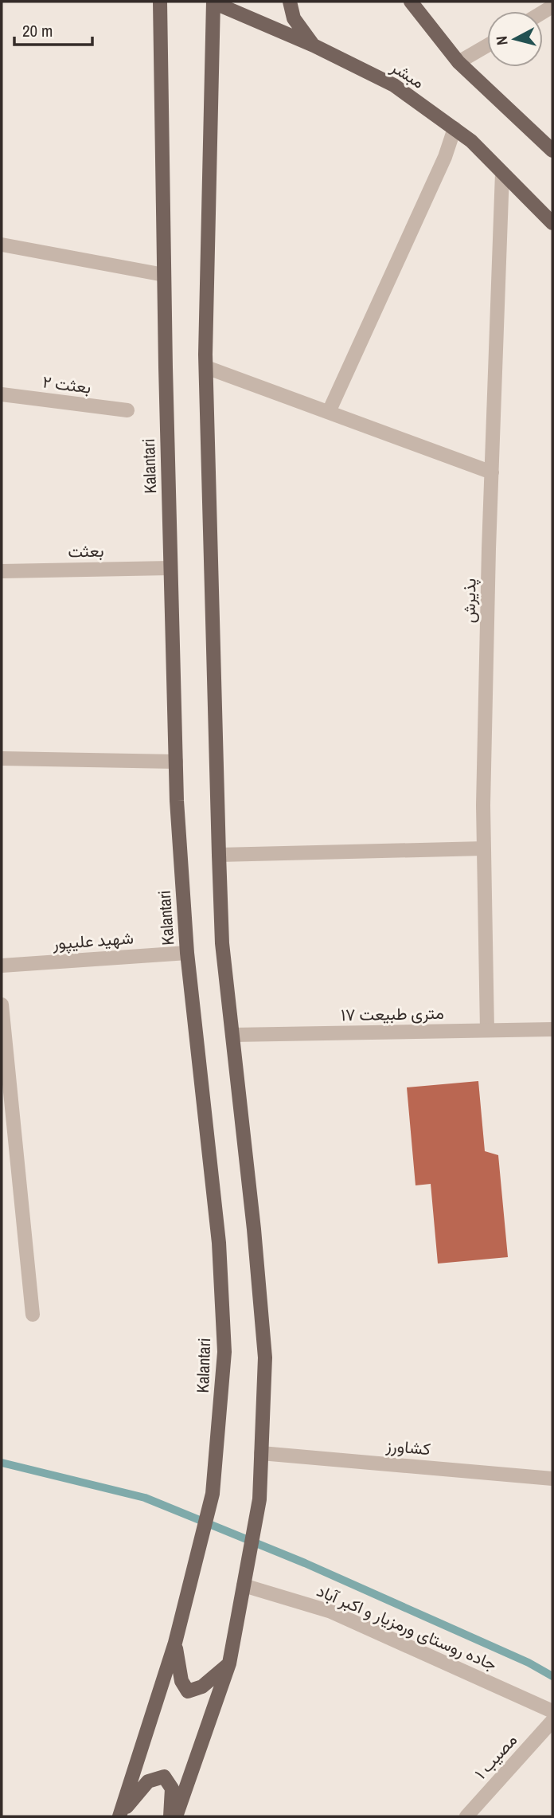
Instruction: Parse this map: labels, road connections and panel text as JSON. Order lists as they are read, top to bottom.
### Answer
{
  "streets": {
    "main road": ["مبشر", "Kalantari"],
    "street": [
      "بعثت ۲",
      "بعثت",
      "پذیرش",
      "شهید علیپور",
      "۱۷ متری طبیعت",
      "کشاورز",
      "جاده روستای ورمزیار و اکبر آباد",
      "مصیب ۱"
    ]
  },
  "crossings": [
    ["مبشر", "پذیرش"],
    ["Kalantari", "بعثت"],
    ["Kalantari", "شهید علیپور"],
    ["پذیرش", "۱۷ متری طبیعت"]
  ],
  "scale_bar": "20 m",
  "north": "left"
}
